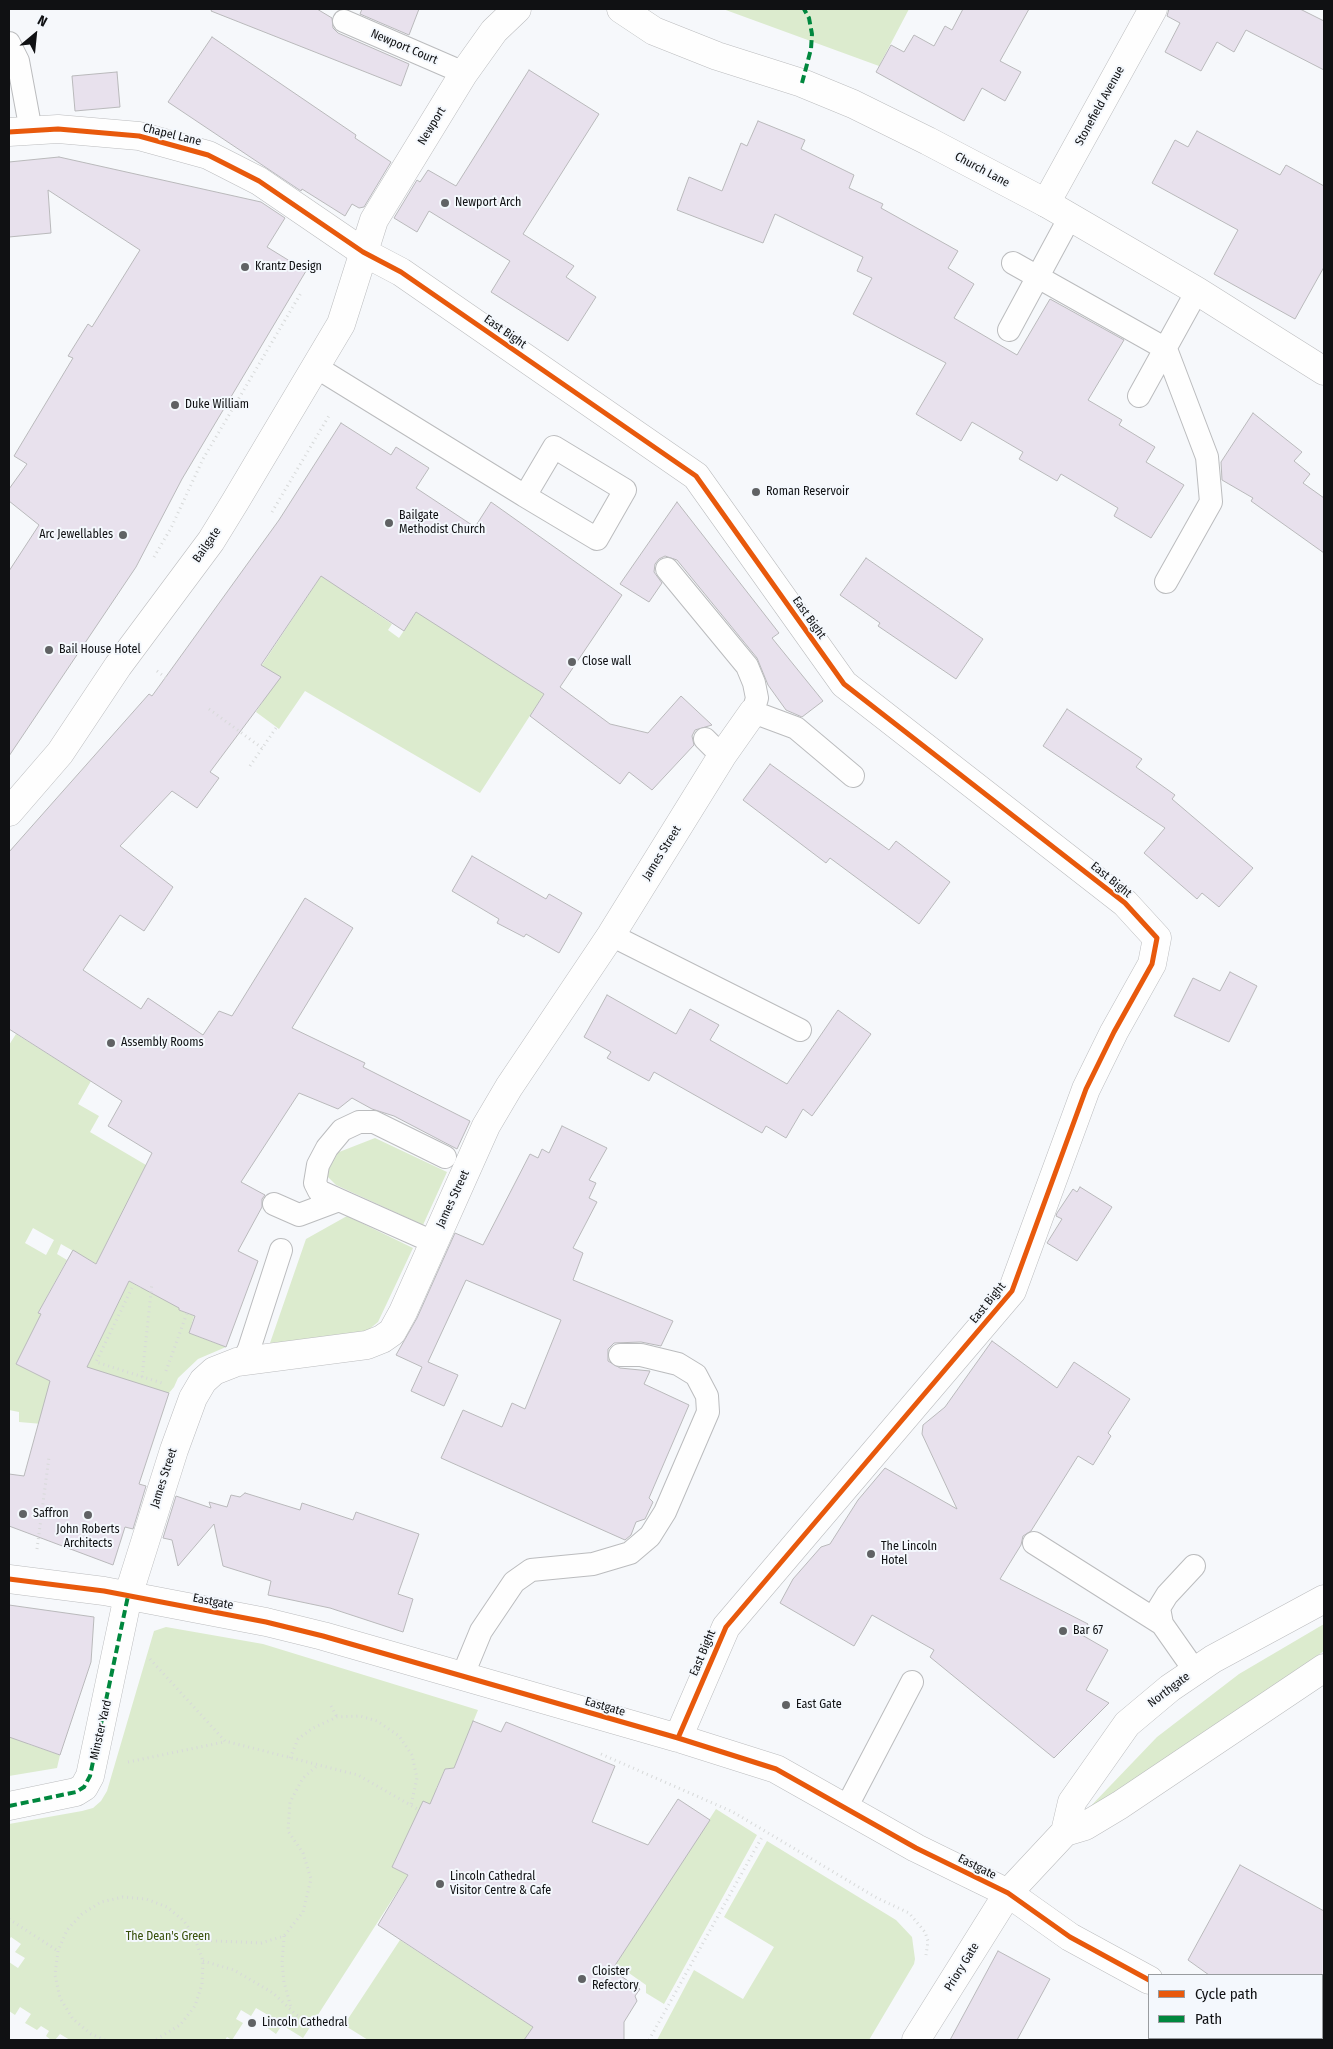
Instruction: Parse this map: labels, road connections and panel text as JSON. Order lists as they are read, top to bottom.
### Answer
{
  "streets": {
    "street": [
      "Stonefield Avenue",
      "Newport",
      "Chapel Lane",
      "Church Lane",
      "East Bight",
      "Bailgate",
      "James Street",
      "Eastgate",
      "Northgate",
      "Minster Yard",
      "Priory Gate"
    ],
    "lane": ["Newport Court"]
  },
  "crossings": [
    ["Newport Court", "Newport"],
    ["Stonefield Avenue", "Church Lane"],
    ["Newport", "Chapel Lane"],
    ["Newport", "East Bight"],
    ["Newport", "Bailgate"],
    ["Chapel Lane", "East Bight"],
    ["Chapel Lane", "Bailgate"],
    ["East Bight", "Bailgate"],
    ["East Bight", "Eastgate"],
    ["James Street", "Eastgate"],
    ["James Street", "Minster Yard"],
    ["Eastgate", "Northgate"],
    ["Eastgate", "Minster Yard"],
    ["Eastgate", "Priory Gate"],
    ["Northgate", "Priory Gate"]
  ],
  "parks": ["The Dean's Green"],
  "places": [
    "Newport Arch",
    "Krantz Design",
    "Duke William",
    "Roman Reservoir",
    "Bailgate Methodist Church",
    "Arc Jewellables",
    "Bail House Hotel",
    "Close wall",
    "Assembly Rooms",
    "Saffron",
    "John Roberts Architects",
    "The Lincoln Hotel",
    "Bar 67",
    "East Gate",
    "Lincoln Cathedral Visitor Centre & Cafe",
    "Cloister Refectory",
    "Lincoln Cathedral"
  ],
  "legend": ["Cycle path", "Path"],
  "north": "top right"
}
